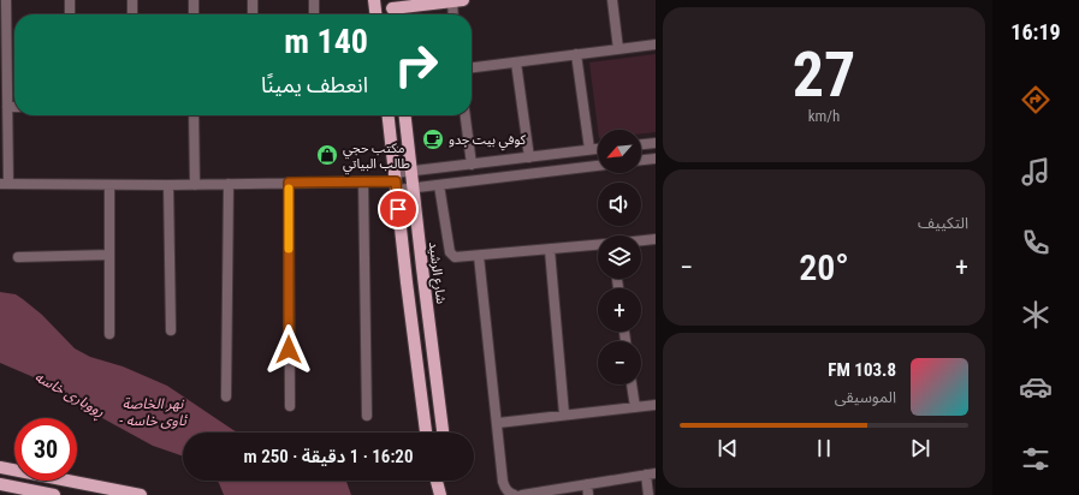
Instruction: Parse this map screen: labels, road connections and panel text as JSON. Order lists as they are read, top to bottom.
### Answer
{
  "streets": {
    "main road": ["شارع الرشيد"]
  },
  "water": ["ڕووباری خاسە", "نهر الخاصة - ئاوی خاسە"],
  "places": {
    "cafe": ["كوفي بيت جدو"],
    "shop": ["مكتب حجي طالب البياتي"]
  },
  "north": "bottom left",
  "page": {
    "tabs": "16:19",
    "tile": [
      ["27", "km/h"],
      "التكييف"
    ],
    "turn": ["140 m", "انعطف يمينًا"],
    "map_buttons": ["+", "−"],
    "heat": ["−", "20°", "+"],
    "song": ["103.8 FM", "الموسيقى"],
    "limit": "30",
    "trip": "16:20 · 1 دقيقة · 250 m"
  }
}
